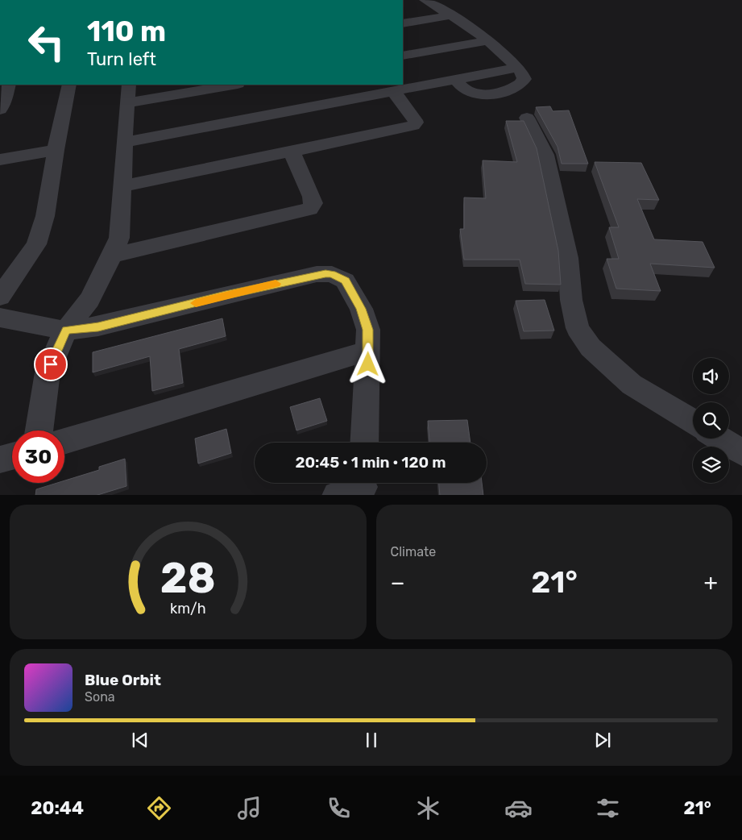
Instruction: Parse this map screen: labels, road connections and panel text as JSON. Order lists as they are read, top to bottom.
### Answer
{
  "page": {
    "turn": ["110 m", "Turn left"],
    "limit": "30",
    "trip": "20:45 · 1 min · 120 m",
    "tile": "Climate",
    "heat": ["−", "21°", "+"],
    "song": ["Blue Orbit", "Sona"],
    "tabs": ["20:44", "21°"],
    "gauge": ["28", "km/h"]
  }
}
